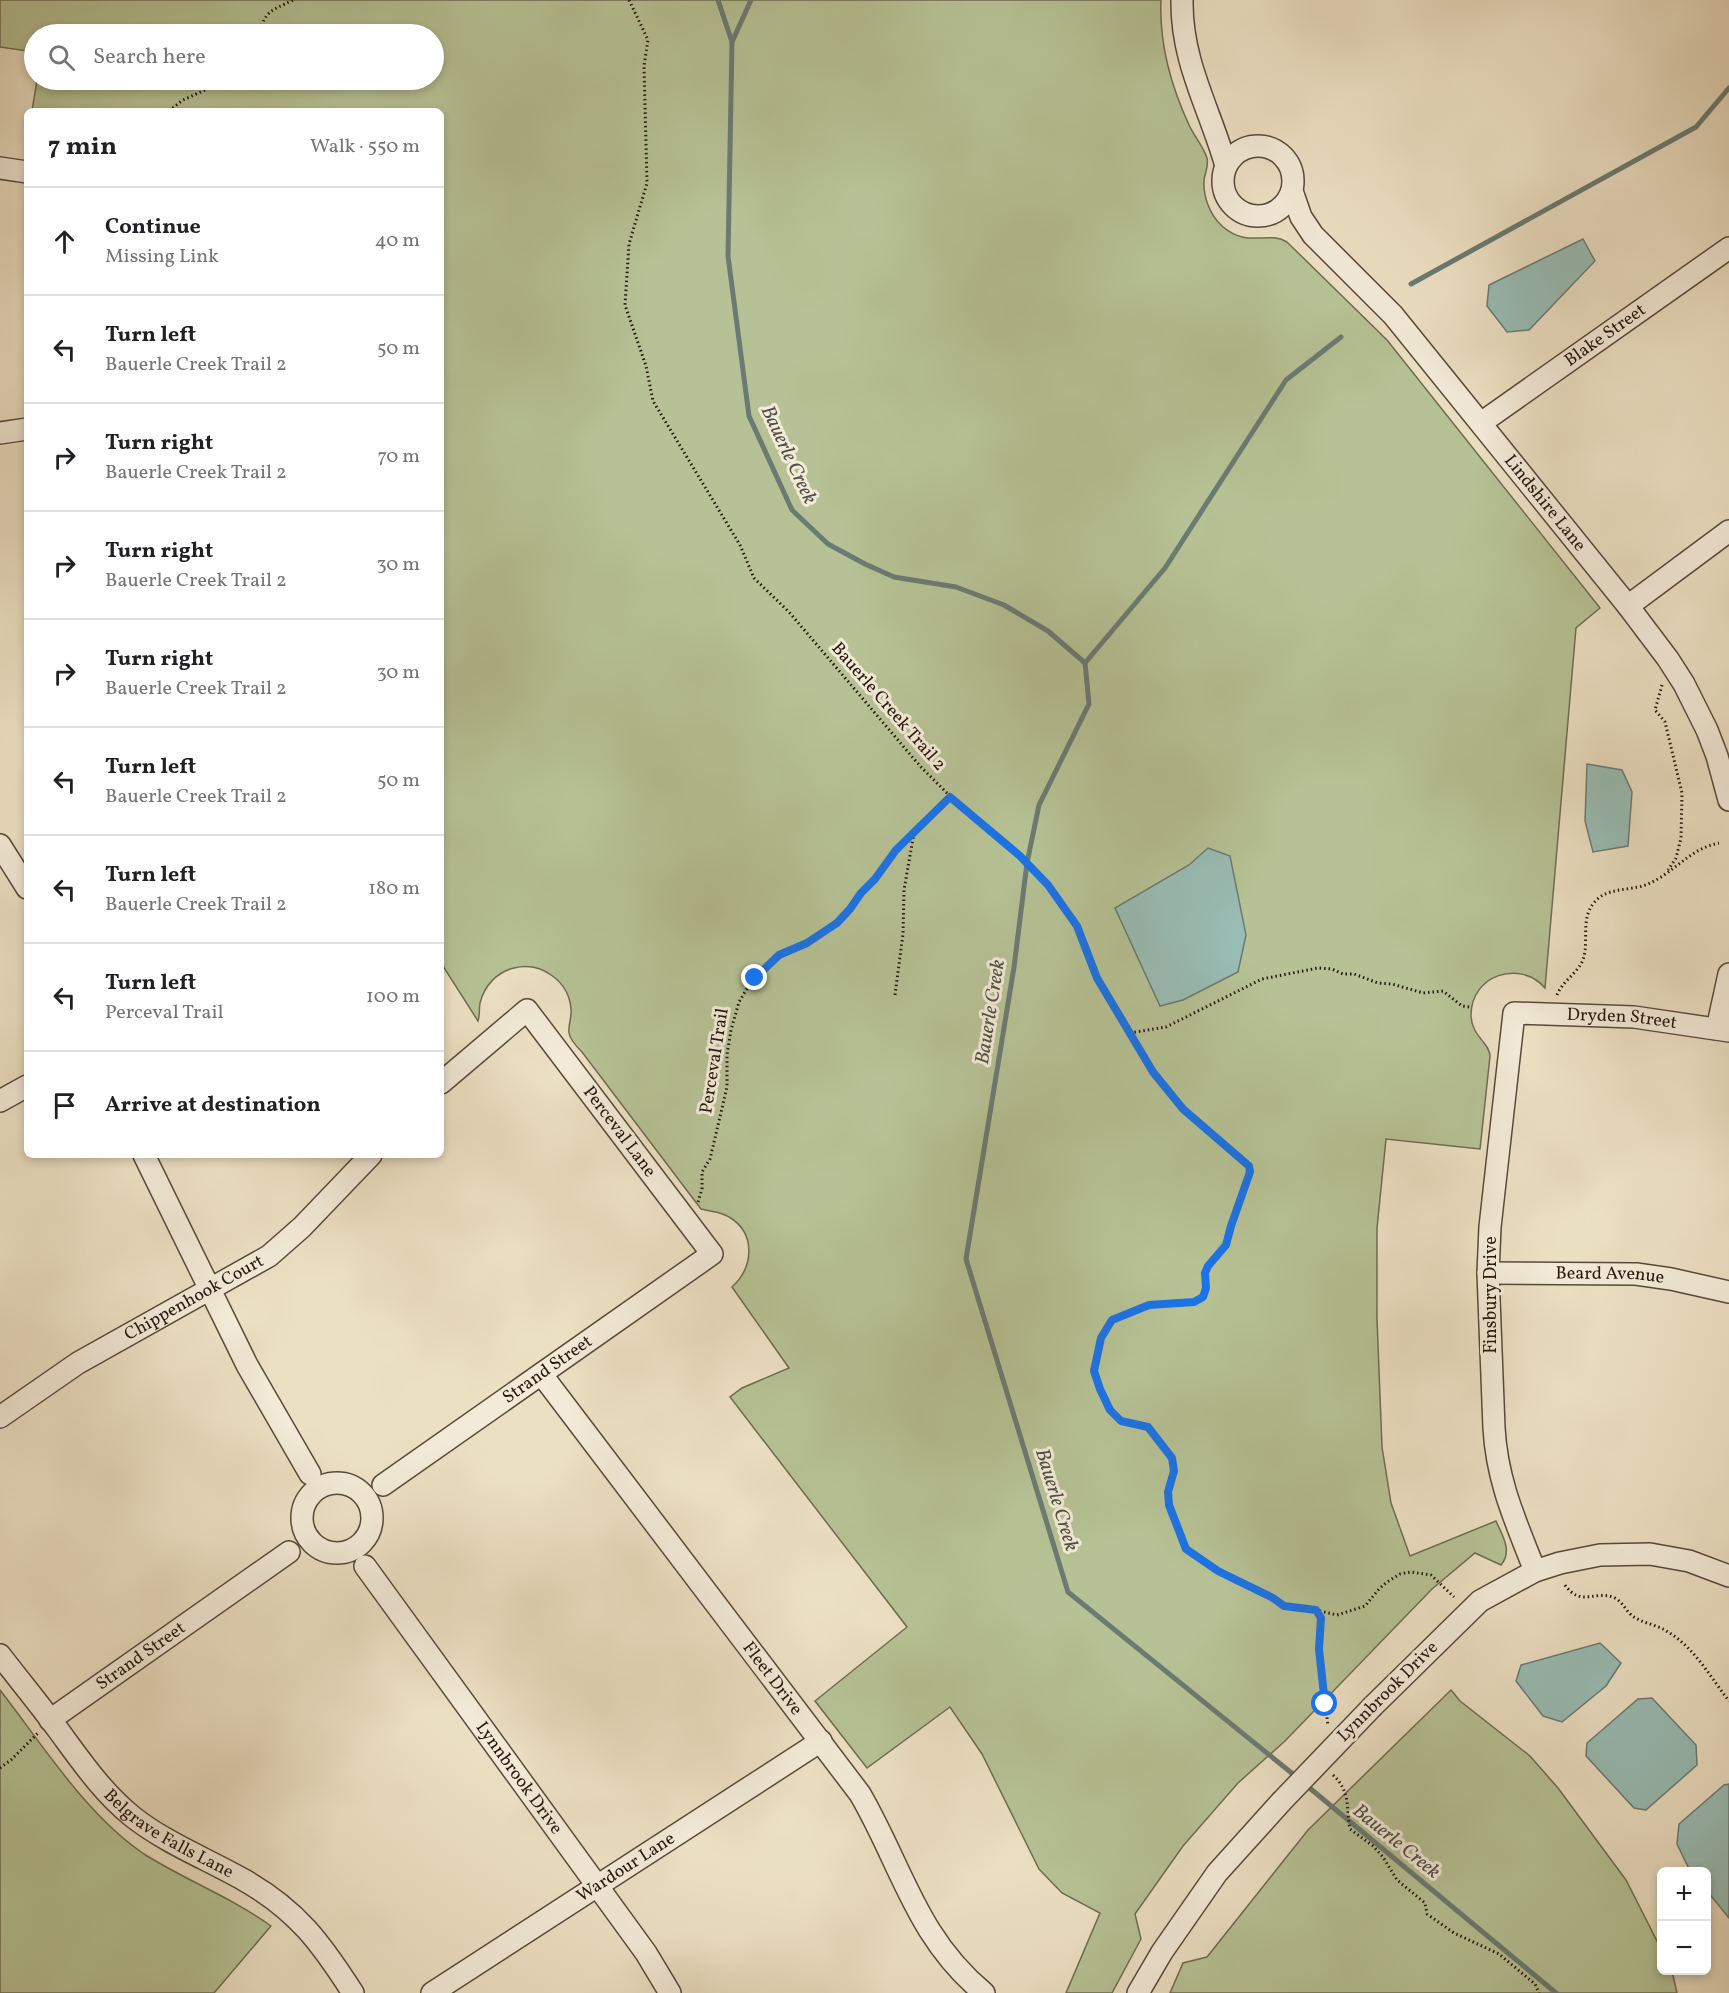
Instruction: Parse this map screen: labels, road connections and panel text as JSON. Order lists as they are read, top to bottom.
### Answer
{
  "streets": {
    "street": [
      "Blake Street",
      "Lindshire Lane",
      "Dryden Street",
      "Perceval Lane",
      "Beard Avenue",
      "Finsbury Drive",
      "Chippenhook Court",
      "Strand Street",
      "Fleet Drive",
      "Lynnbrook Drive",
      "Belgrave Falls Lane",
      "Wardour Lane"
    ],
    "path": ["Bauerle Creek Trail 2", "Perceval Trail"]
  },
  "crossings": [
    ["Blake Street", "Lindshire Lane"],
    ["Bauerle Creek Trail 2", "Perceval Trail"],
    ["Dryden Street", "Finsbury Drive"],
    ["Perceval Lane", "Strand Street"],
    ["Beard Avenue", "Finsbury Drive"],
    ["Finsbury Drive", "Lynnbrook Drive"],
    ["Strand Street", "Fleet Drive"],
    ["Strand Street", "Lynnbrook Drive"],
    ["Strand Street", "Belgrave Falls Lane"],
    ["Fleet Drive", "Wardour Lane"],
    ["Lynnbrook Drive", "Wardour Lane"]
  ],
  "water": ["Bauerle Creek"],
  "page": {
    "search": "Search here",
    "heading": ["7 min", "Walk · 550 m"],
    "list": [
      ["Continue", "Missing Link", "40 m"],
      ["Turn left", "Bauerle Creek Trail 2", "50 m"],
      ["Turn right", "Bauerle Creek Trail 2", "70 m"],
      ["Turn right", "Bauerle Creek Trail 2", "30 m"],
      ["Turn right", "Bauerle Creek Trail 2", "30 m"],
      ["Turn left", "Bauerle Creek Trail 2", "50 m"],
      ["Turn left", "Bauerle Creek Trail 2", "180 m"],
      ["Turn left", "Perceval Trail", "100 m"],
      "Arrive at destination"
    ],
    "map_buttons": ["+", "−"]
  }
}
